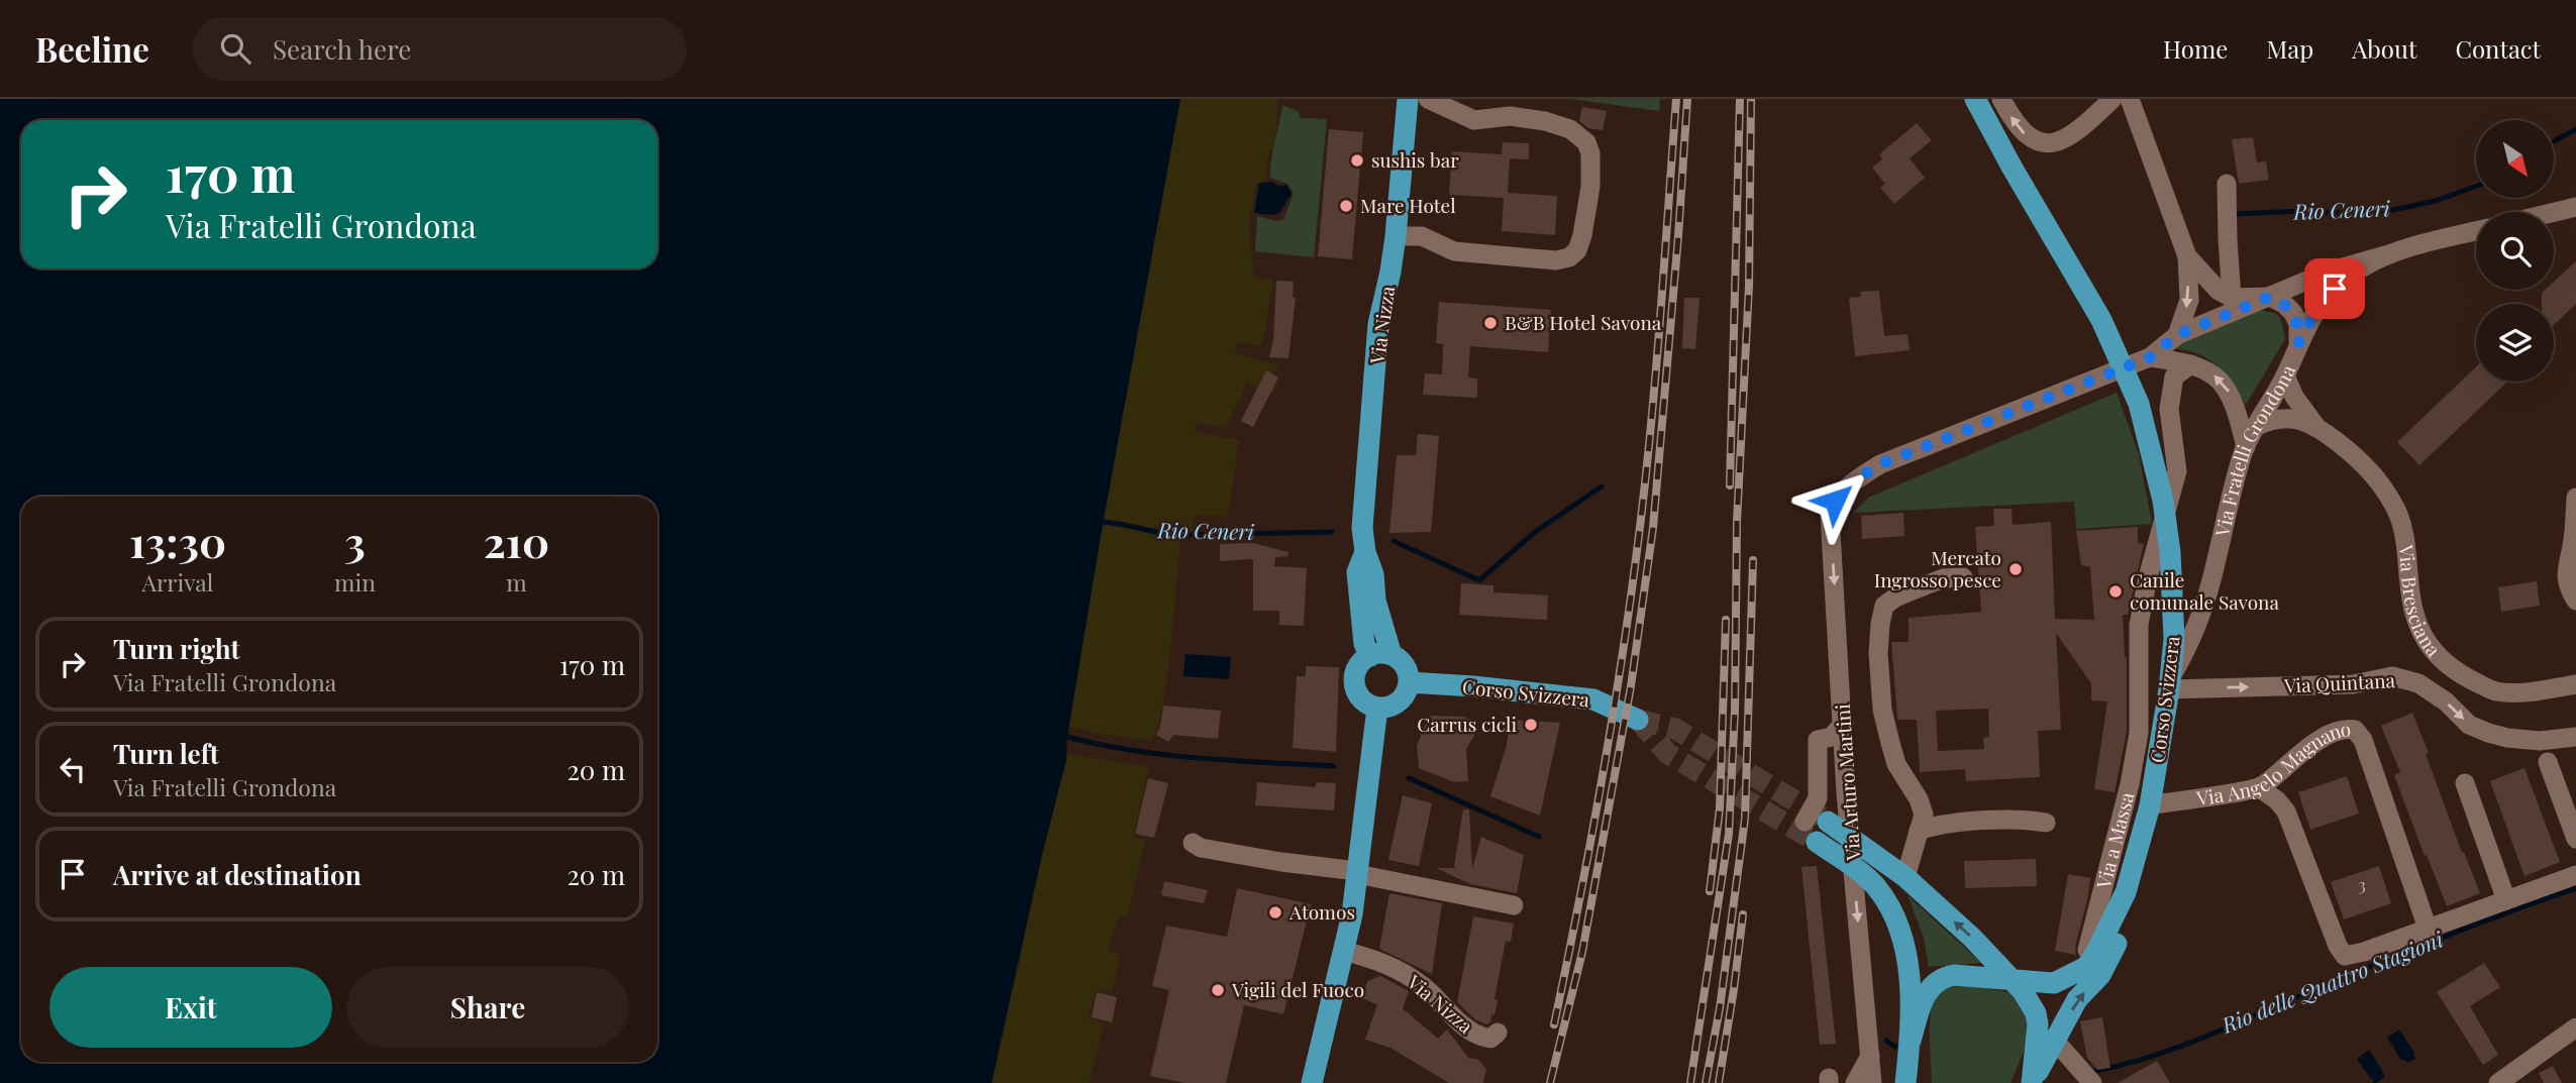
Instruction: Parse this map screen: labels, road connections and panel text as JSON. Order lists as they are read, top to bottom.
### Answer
{
  "streets": {
    "main road": ["Via Nizza", "Corso Svizzera"],
    "street": [
      "Via Fratelli Grondona",
      "Via Bresciana",
      "Via Quintana",
      "Via Angelo Magnano",
      "Via Arturo Martini",
      "Via a Massa"
    ]
  },
  "crossings": [
    ["Via Nizza", "Corso Svizzera"],
    ["Via Fratelli Grondona", "Via Bresciana"],
    ["Via Fratelli Grondona", "Via Quintana"],
    ["Via Fratelli Grondona", "Corso Svizzera"],
    ["Via Quintana", "Corso Svizzera"],
    ["Corso Svizzera", "Via Angelo Magnano"]
  ],
  "one_way": ["Via Quintana", "Via Arturo Martini"],
  "water": ["Rio Ceneri", "Rio delle Quattro Stagioni"],
  "places": [
    "sushis bar",
    "Mare Hotel",
    "B&B Hotel Savona",
    "Mercato Ingrosso pesce",
    "Canile comunale Savona",
    "Carrus cicli",
    "Atomos",
    "Vigili del Fuoco"
  ],
  "house_numbers": ["3"],
  "north": "bottom right",
  "page": {
    "header": "Beeline",
    "search": "Search here",
    "nav": [
      "Home",
      "Map",
      "About",
      "Contact"
    ],
    "turn": ["170 m", "Via Fratelli Grondona"],
    "eta": [
      "13:30",
      "Arrival",
      "3",
      "min",
      "210",
      "m"
    ],
    "list": [
      {
        "name": "Turn right",
        "note": "Via Fratelli Grondona",
        "value": "170 m"
      },
      {
        "name": "Turn left",
        "note": "Via Fratelli Grondona",
        "value": "20 m"
      },
      {
        "name": "Arrive at destination",
        "value": "20 m"
      }
    ],
    "buttons": ["Exit", "Share"]
  }
}
